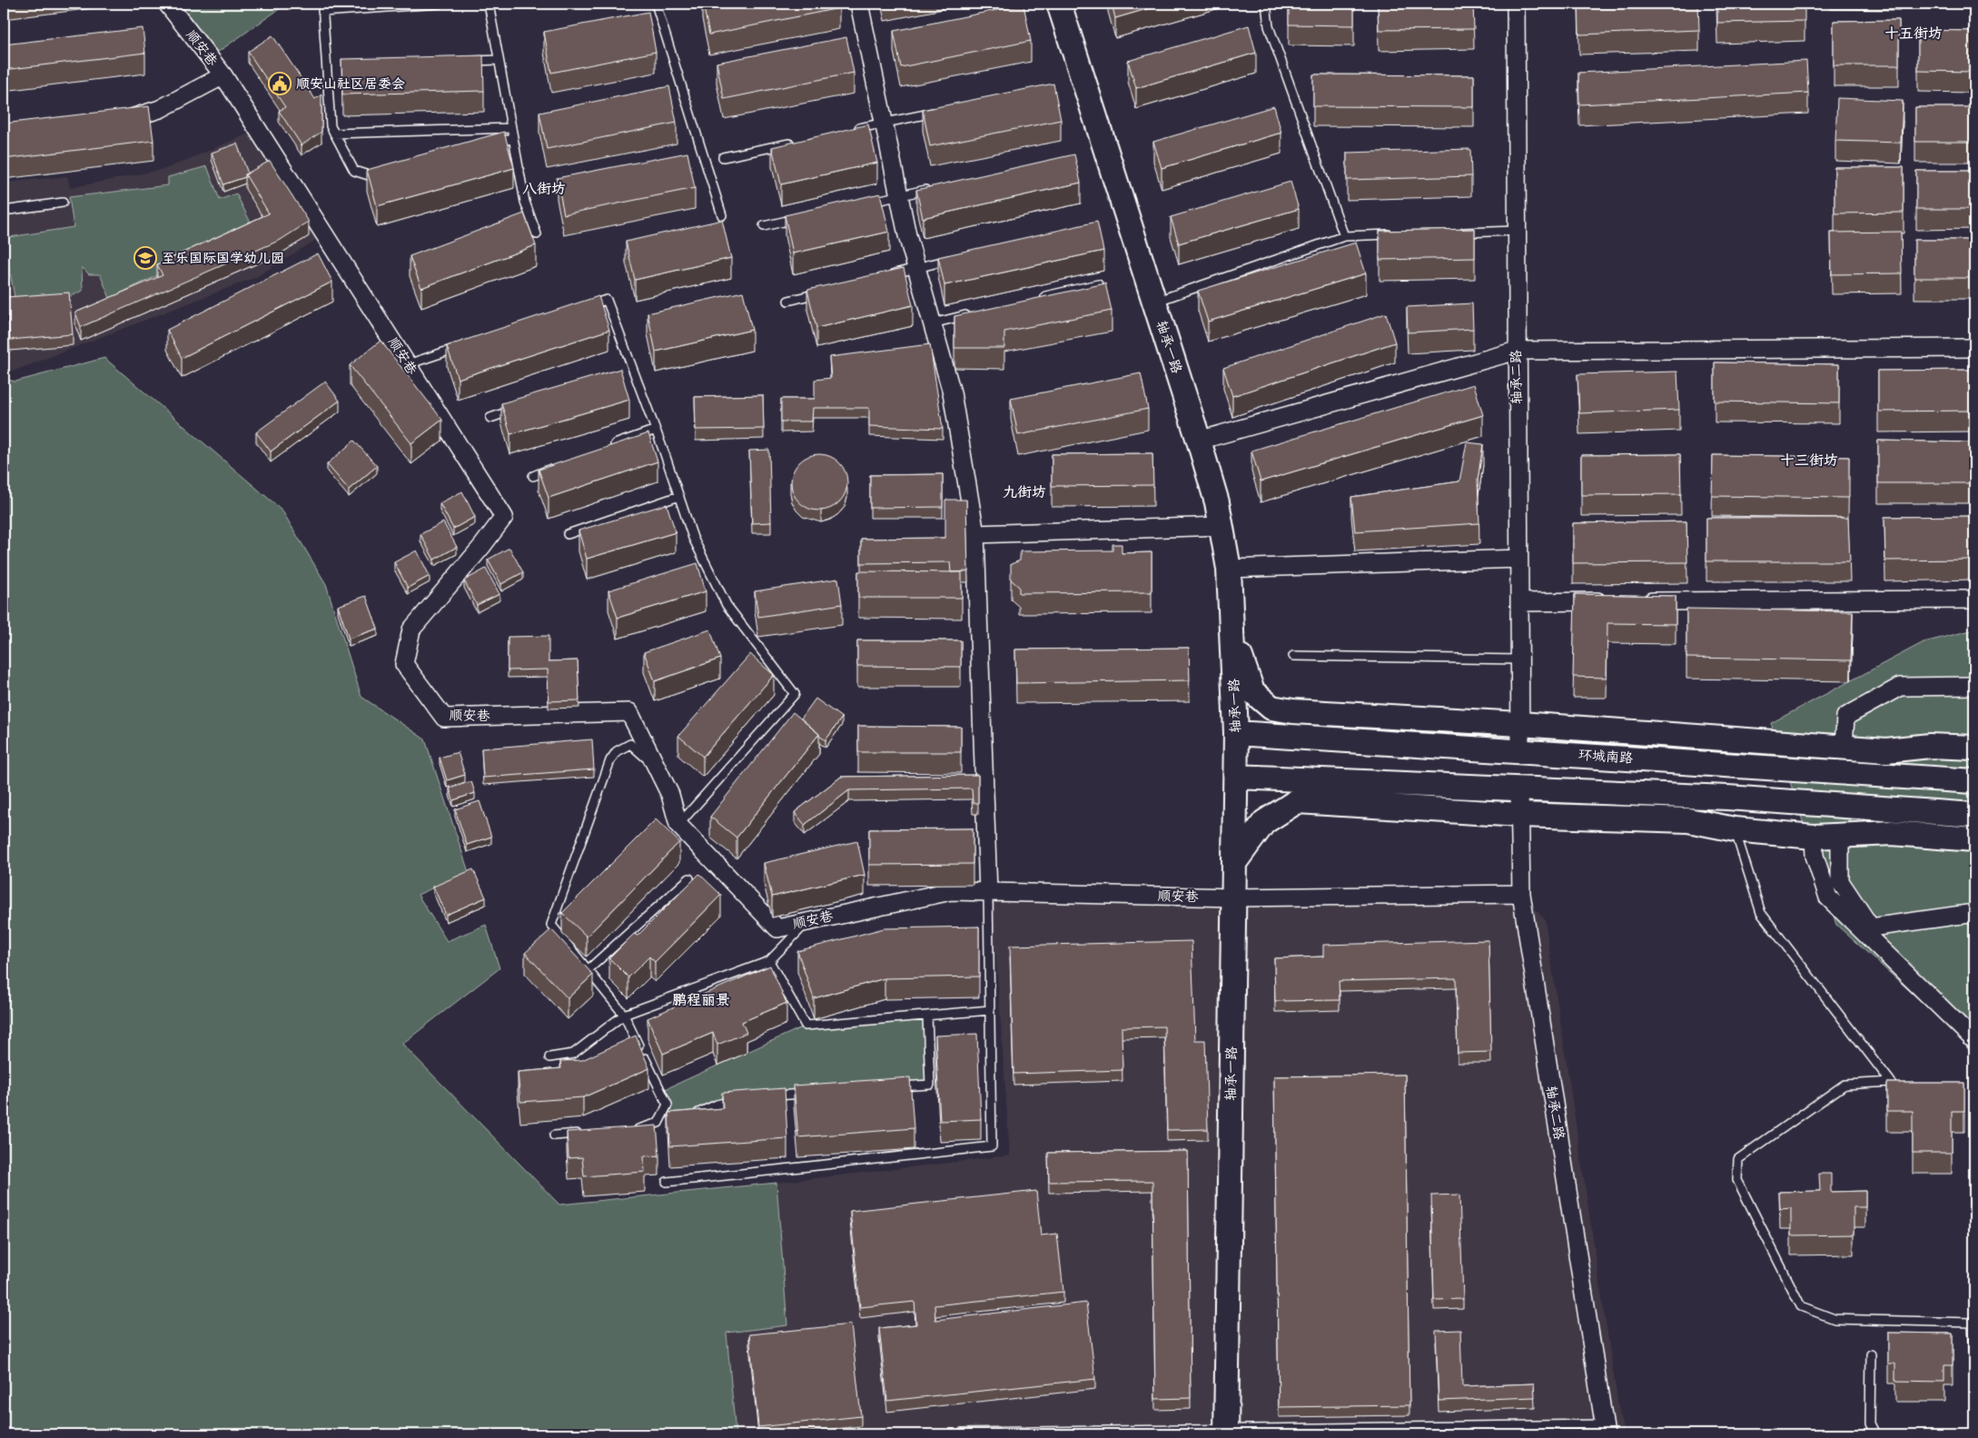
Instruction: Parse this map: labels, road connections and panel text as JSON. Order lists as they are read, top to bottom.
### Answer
{
  "streets": {
    "street": [
      "顺安巷",
      "轴承一路",
      "轴承二路",
      "环城南路"
    ]
  },
  "crossings": [
    ["顺安巷", "轴承一路"],
    ["顺安巷", "轴承二路"],
    ["轴承一路", "环城南路"],
    ["轴承二路", "环城南路"]
  ],
  "districts": [
    "十五街坊",
    "八街坊",
    "十三街坊",
    "九街坊",
    "鹏程丽景"
  ],
  "places": {
    "public building": ["顺安山社区居委会"],
    "school or university": ["至乐国际国学幼儿园"]
  }
}
